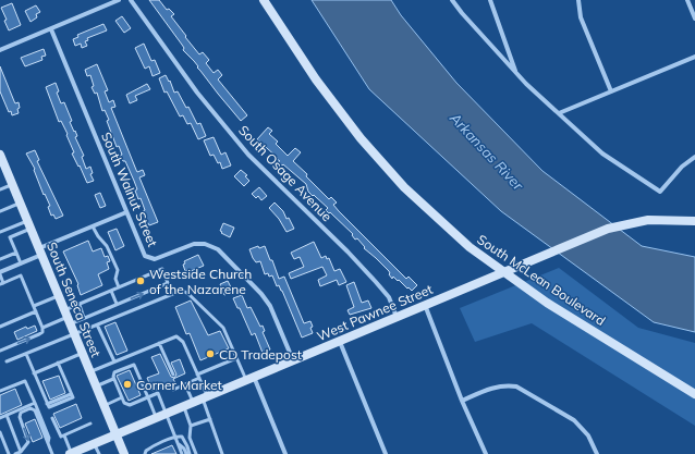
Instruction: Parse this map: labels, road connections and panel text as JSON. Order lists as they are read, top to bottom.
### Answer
{
  "streets": {
    "main road": ["South McLean Boulevard", "South Seneca Street", "West Pawnee Street"],
    "street": ["South Osage Avenue", "South Walnut Street"]
  },
  "crossings": [
    ["South Osage Avenue", "West Pawnee Street"],
    ["South Walnut Street", "West Pawnee Street"],
    ["South McLean Boulevard", "West Pawnee Street"],
    ["South Seneca Street", "West Pawnee Street"]
  ],
  "water": ["Arkansas River"],
  "places": ["Westside Church of the Nazarene", "CD Tradepost", "Corner Market"]
}
